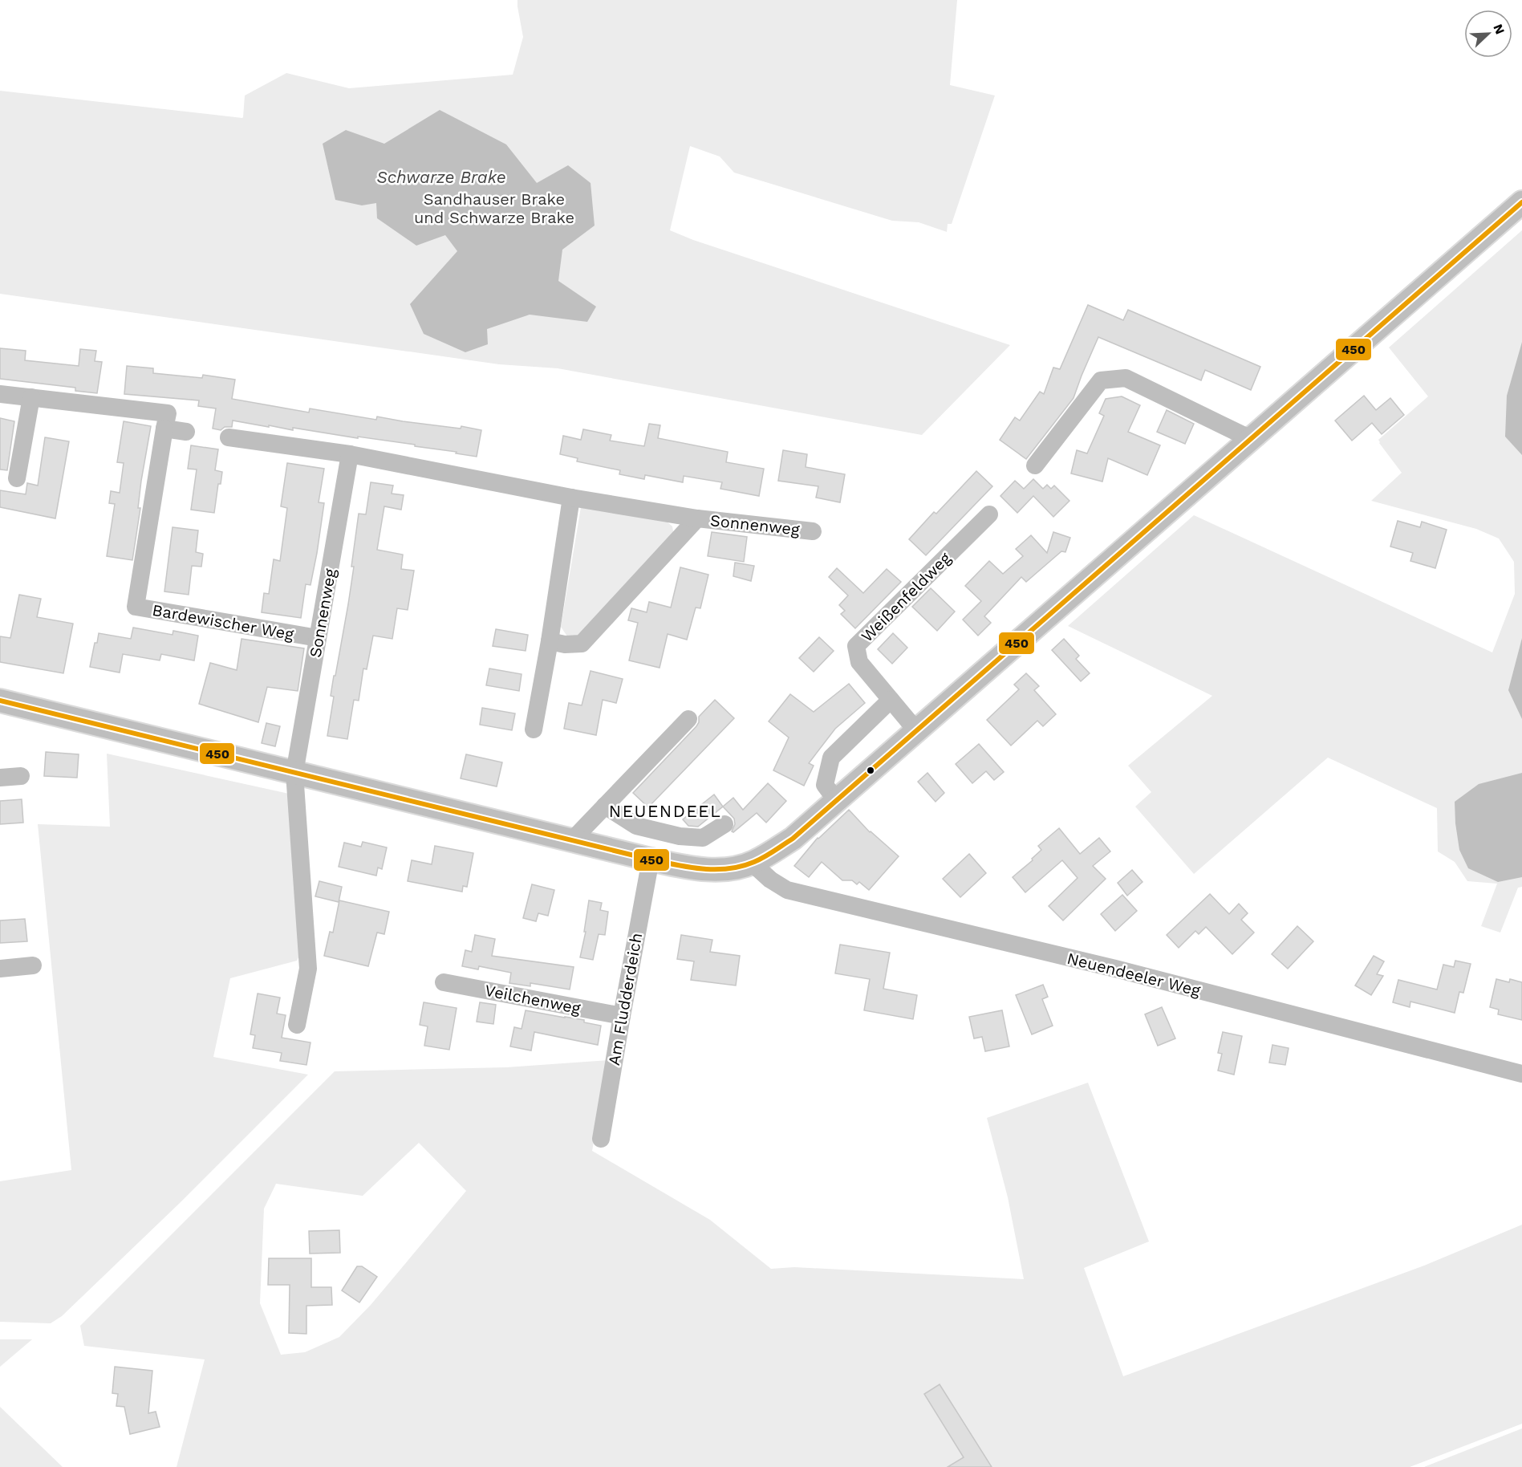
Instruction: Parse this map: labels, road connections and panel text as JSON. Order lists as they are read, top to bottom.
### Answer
{
  "streets": {
    "street": [
      "Sonnenweg",
      "Weißenfeldweg",
      "Bardewischer Weg",
      "Neuendeeler Weg",
      "Veilchenweg",
      "Am Fludderdeich"
    ]
  },
  "crossings": [
    ["Sonnenweg", "Bardewischer Weg"],
    ["Veilchenweg", "Am Fludderdeich"]
  ],
  "districts": ["NEUENDEEL"],
  "water": ["Schwarze Brake"],
  "parks": ["Sandhauser Brake und Schwarze Brake"],
  "lines": ["transit line 450"],
  "north": "top right"
}
